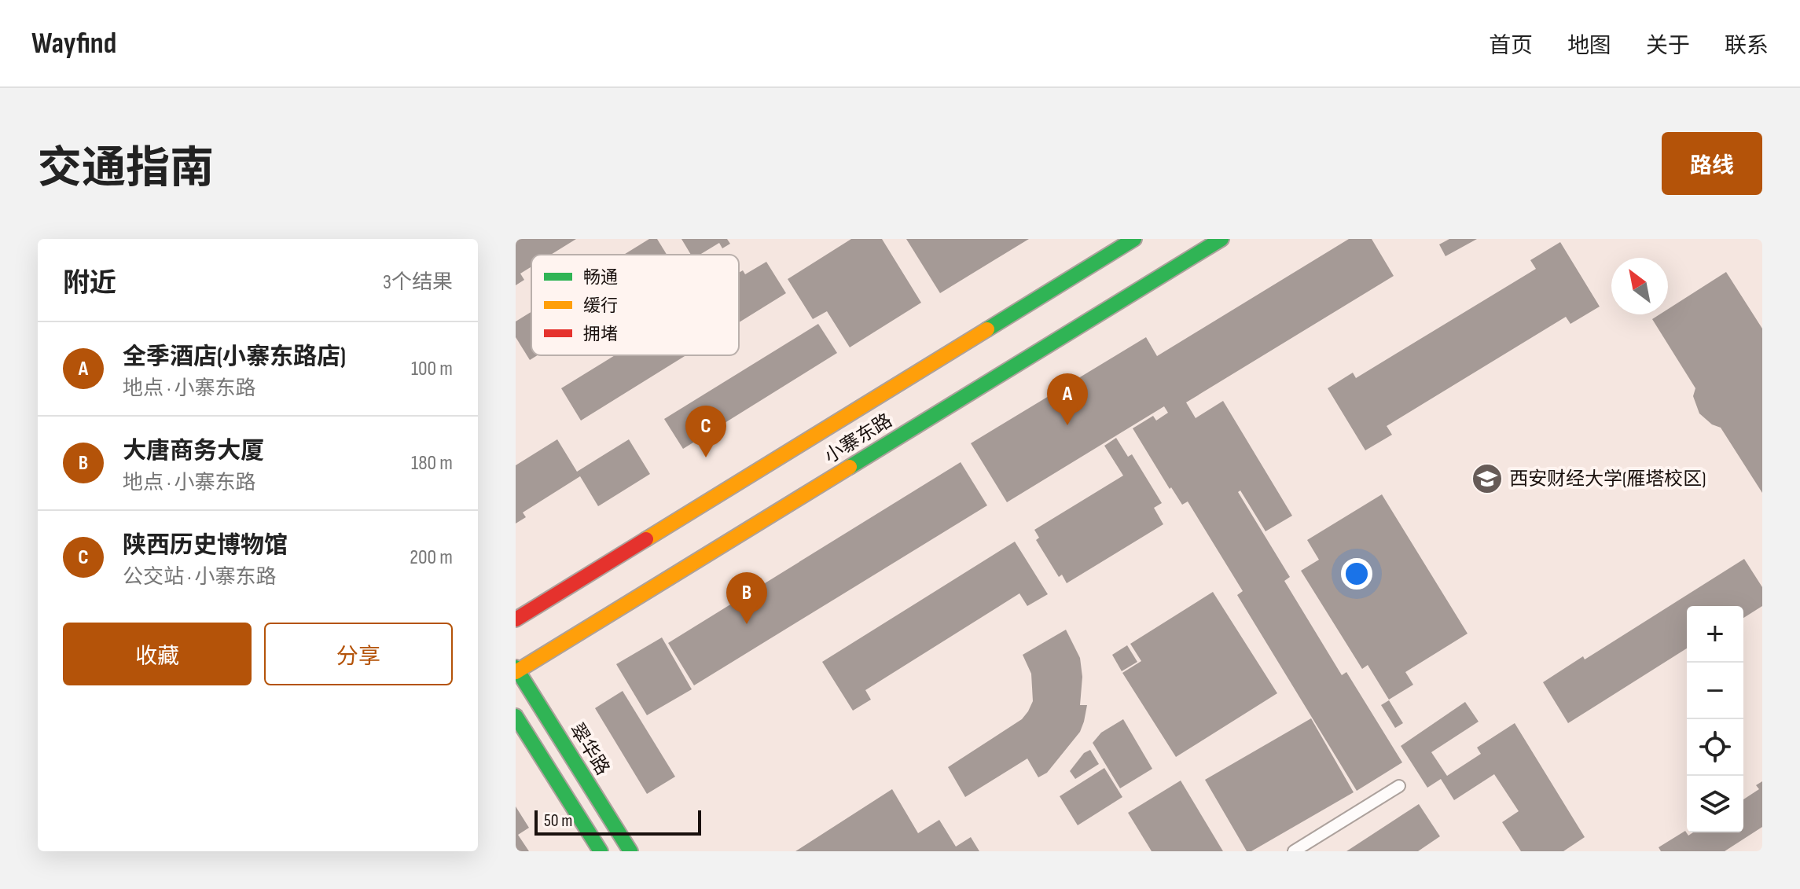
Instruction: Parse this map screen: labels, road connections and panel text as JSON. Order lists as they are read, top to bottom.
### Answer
{
  "streets": {
    "main road": ["小寨东路", "翠华路"]
  },
  "crossings": [
    ["小寨东路", "翠华路"]
  ],
  "places": {
    "school or university": ["西安财经大学(雁塔校区)"]
  },
  "legend": ["畅通", "缓行", "拥堵"],
  "scale_bar": "50 m",
  "north": "top left",
  "page": {
    "header": "Wayfind",
    "nav": [
      "首页",
      "地图",
      "关于",
      "联系"
    ],
    "title": "交通指南",
    "buttons": [
      "路线",
      ["收藏", "分享"]
    ],
    "heading": ["附近", "3个结果"],
    "list": [
      {
        "mark": "A",
        "name": "全季酒店(小寨东路店)",
        "note": "地点 · 小寨东路",
        "value": "100 m"
      },
      {
        "mark": "B",
        "name": "大唐商务大厦",
        "note": "地点 · 小寨东路",
        "value": "180 m"
      },
      {
        "mark": "C",
        "name": "陕西历史博物馆",
        "note": "公交站 · 小寨东路",
        "value": "200 m"
      }
    ],
    "pins": ["A", "C", "B"],
    "map_buttons": ["+", "−"],
    "scale": "50 m"
  }
}
